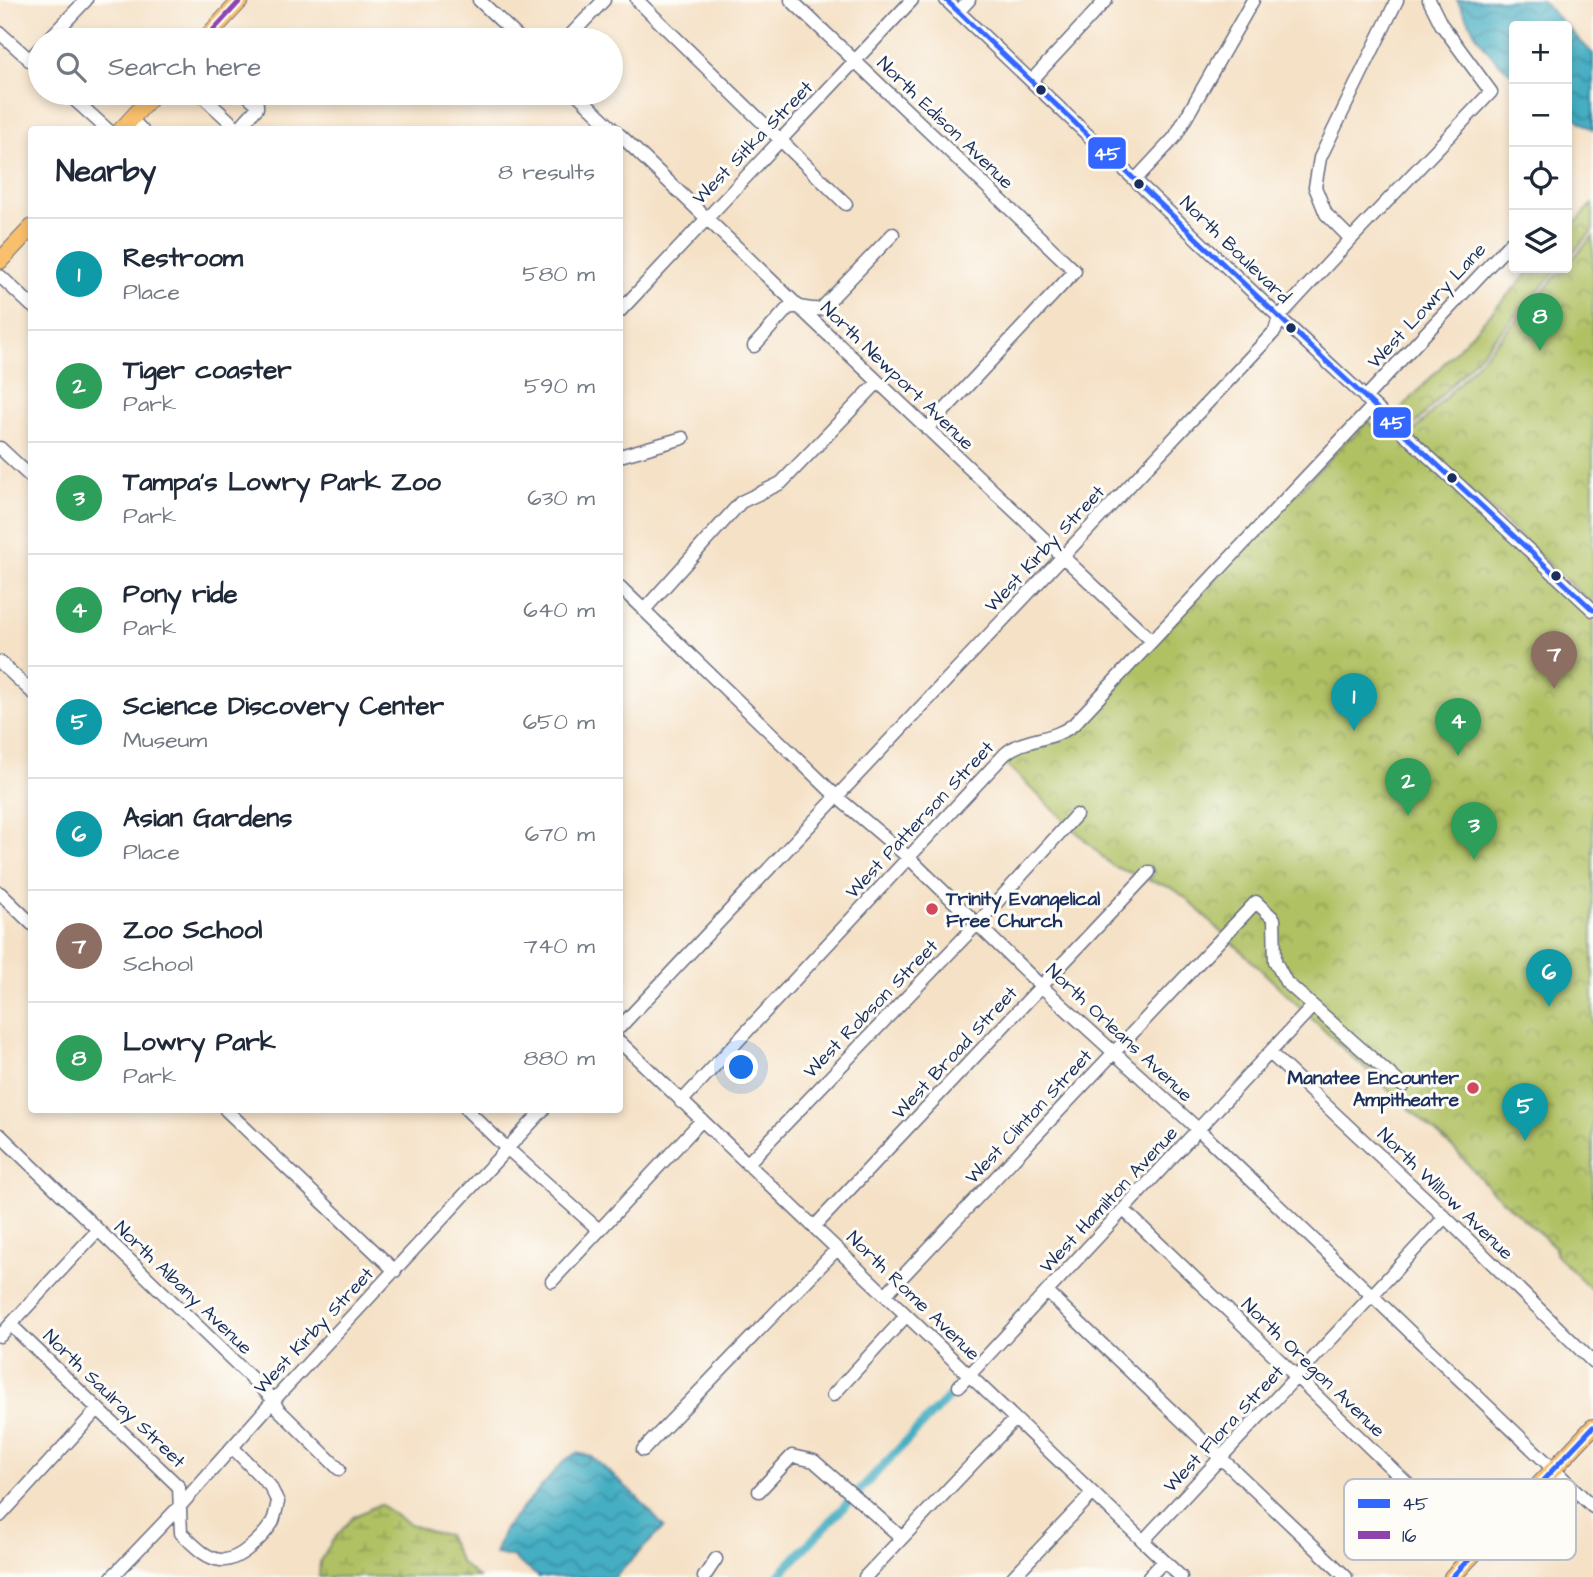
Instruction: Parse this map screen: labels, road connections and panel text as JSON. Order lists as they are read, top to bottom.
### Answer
{
  "streets": {
    "street": [
      "North Edison Avenue",
      "West Sitka Street",
      "North Boulevard",
      "West Lowry Lane",
      "North Newport Avenue",
      "West Kirby Street",
      "West Patterson Street",
      "West Robson Street",
      "North Orleans Avenue",
      "West Broad Street",
      "West Clinton Street",
      "North Willow Avenue",
      "West Hamilton Avenue",
      "North Albany Avenue",
      "North Rome Avenue",
      "North Oregon Avenue",
      "North Saulray Street",
      "West Flora Street"
    ]
  },
  "crossings": [
    ["North Edison Avenue", "West Sitka Street"],
    ["North Edison Avenue", "North Newport Avenue"],
    ["West Sitka Street", "North Newport Avenue"],
    ["North Boulevard", "West Lowry Lane"],
    ["North Boulevard", "West Kirby Street"],
    ["North Boulevard", "West Patterson Street"],
    ["West Lowry Lane", "West Patterson Street"],
    ["North Newport Avenue", "West Kirby Street"],
    ["North Newport Avenue", "West Patterson Street"],
    ["West Kirby Street", "North Orleans Avenue"],
    ["West Kirby Street", "North Albany Avenue"],
    ["West Kirby Street", "North Saulray Street"],
    ["West Patterson Street", "North Orleans Avenue"],
    ["West Patterson Street", "North Rome Avenue"],
    ["West Robson Street", "North Orleans Avenue"],
    ["West Robson Street", "North Rome Avenue"],
    ["North Orleans Avenue", "West Broad Street"],
    ["North Orleans Avenue", "West Clinton Street"],
    ["North Orleans Avenue", "West Hamilton Avenue"],
    ["North Orleans Avenue", "West Flora Street"],
    ["West Broad Street", "North Rome Avenue"],
    ["West Clinton Street", "West Hamilton Avenue"],
    ["West Clinton Street", "North Rome Avenue"],
    ["North Willow Avenue", "West Hamilton Avenue"],
    ["North Willow Avenue", "West Flora Street"],
    ["West Hamilton Avenue", "North Rome Avenue"],
    ["West Hamilton Avenue", "North Oregon Avenue"],
    ["North Rome Avenue", "West Flora Street"],
    ["North Oregon Avenue", "West Flora Street"]
  ],
  "places": ["Trinity Evangelical Free Church", "Manatee Encounter Ampitheatre"],
  "lines": ["transit line 45", "transit line 16"],
  "legend": ["45", "16"],
  "page": {
    "map_buttons": ["+", "−"],
    "search": "Search here",
    "heading": ["Nearby", "8 results"],
    "list": [
      {
        "mark": "1",
        "name": "Restroom",
        "note": "Place",
        "value": "580 m"
      },
      {
        "mark": "2",
        "name": "Tiger coaster",
        "note": "Park",
        "value": "590 m"
      },
      {
        "mark": "3",
        "name": "Tampa's Lowry Park Zoo",
        "note": "Park",
        "value": "630 m"
      },
      {
        "mark": "4",
        "name": "Pony ride",
        "note": "Park",
        "value": "640 m"
      },
      {
        "mark": "5",
        "name": "Science Discovery Center",
        "note": "Museum",
        "value": "650 m"
      },
      {
        "mark": "6",
        "name": "Asian Gardens",
        "note": "Place",
        "value": "670 m"
      },
      {
        "mark": "7",
        "name": "Zoo School",
        "note": "School",
        "value": "740 m"
      },
      {
        "mark": "8",
        "name": "Lowry Park",
        "note": "Park",
        "value": "880 m"
      }
    ],
    "pins": [
      "8",
      "7",
      "1",
      "4",
      "2",
      "3",
      "6",
      "5"
    ]
  }
}
